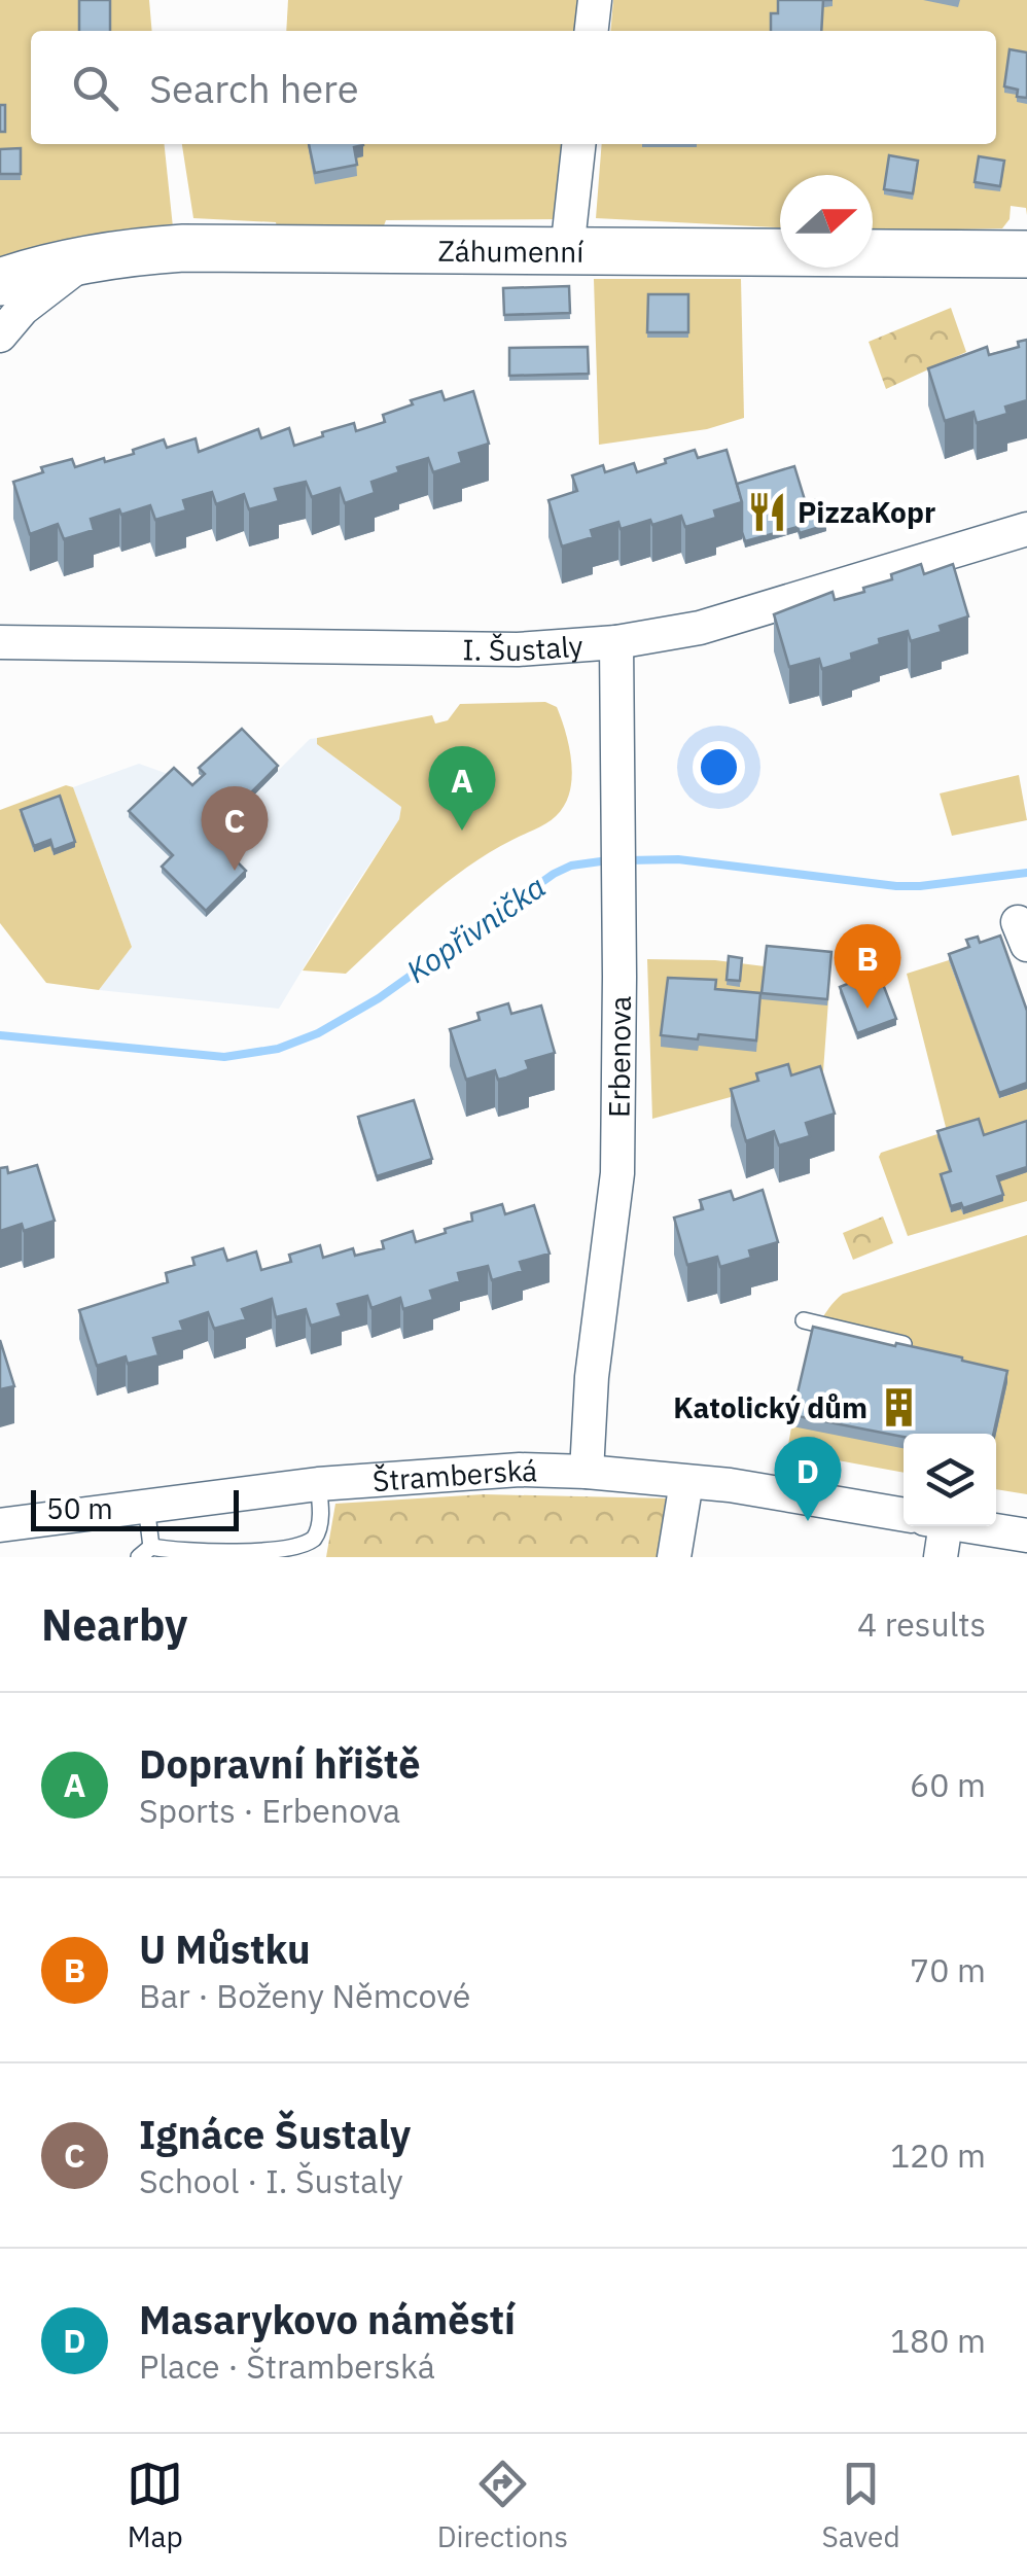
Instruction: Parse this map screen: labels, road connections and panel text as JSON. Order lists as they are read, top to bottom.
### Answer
{
  "streets": {
    "main road": ["Záhumenní"],
    "street": ["I. Šustaly", "Erbenova", "Štramberská"]
  },
  "crossings": [
    ["I. Šustaly", "Erbenova"],
    ["Erbenova", "Štramberská"]
  ],
  "water": ["Kopřivnička"],
  "places": {
    "restaurant": ["PizzaKopr"],
    "building": ["Katolický dům"]
  },
  "scale_bar": "50 m",
  "north": "right",
  "page": {
    "search": "Search here",
    "pins": [
      "A",
      "C",
      "B",
      "D"
    ],
    "scale": "50 m",
    "heading": ["Nearby", "4 results"],
    "list": [
      {
        "mark": "A",
        "name": "Dopravní hřiště",
        "note": "Sports · Erbenova",
        "value": "60 m"
      },
      {
        "mark": "B",
        "name": "U Můstku",
        "note": "Bar · Boženy Němcové",
        "value": "70 m"
      },
      {
        "mark": "C",
        "name": "Ignáce Šustaly",
        "note": "School · I. Šustaly",
        "value": "120 m"
      },
      {
        "mark": "D",
        "name": "Masarykovo náměstí",
        "note": "Place · Štramberská",
        "value": "180 m"
      }
    ],
    "nav": ["Map", "Directions", "Saved"]
  }
}
